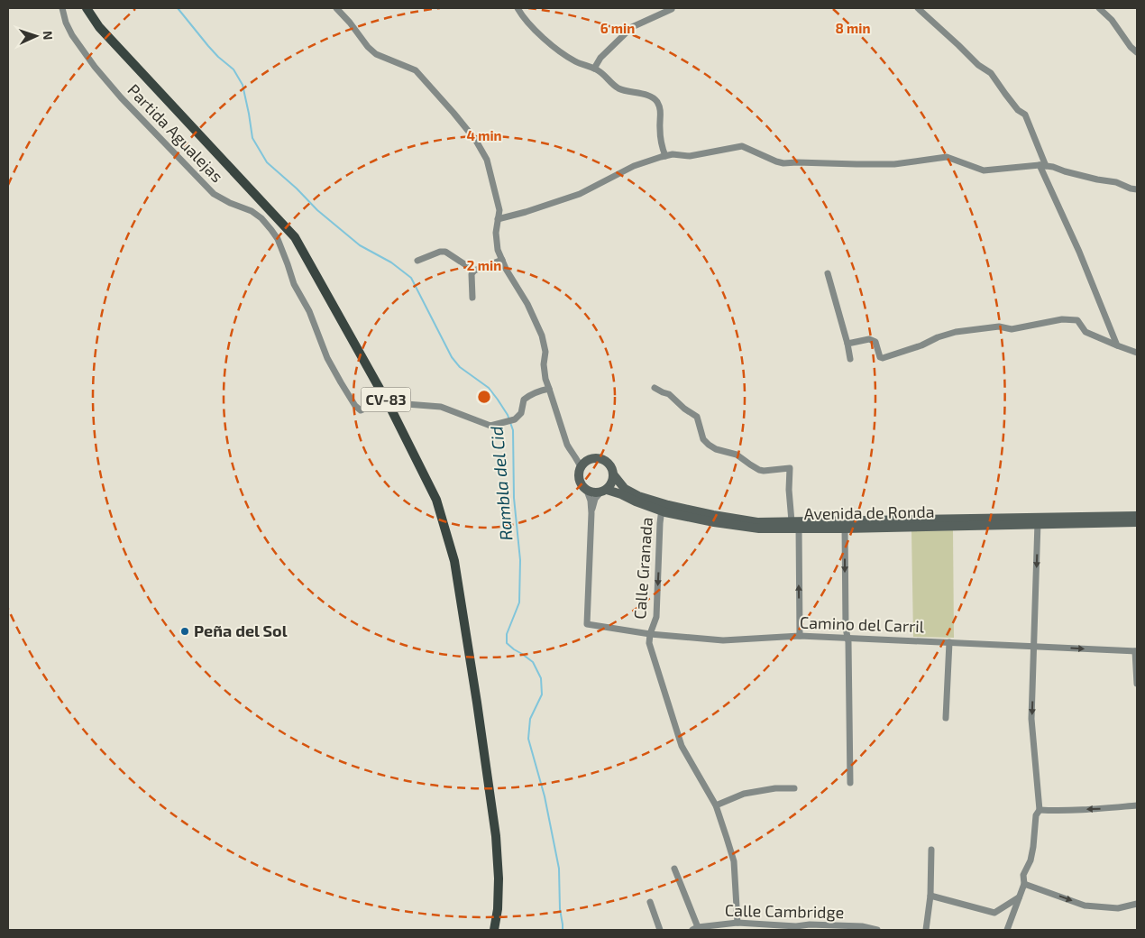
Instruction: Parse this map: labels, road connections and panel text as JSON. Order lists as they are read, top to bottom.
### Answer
{
  "streets": {
    "main road": ["CV-83"],
    "street": [
      "Partida Agualejas",
      "Avenida de Ronda",
      "Calle Granada",
      "Camino del Carril",
      "Calle Cambridge"
    ]
  },
  "crossings": [
    ["Avenida de Ronda", "Calle Granada"],
    ["Calle Granada", "Camino del Carril"]
  ],
  "one_way": ["Calle Granada"],
  "water": ["Rambla del Cid"],
  "places": ["Peña del Sol"],
  "north": "right",
  "rings": [
    "8 min",
    "6 min",
    "4 min",
    "2 min"
  ]
}
